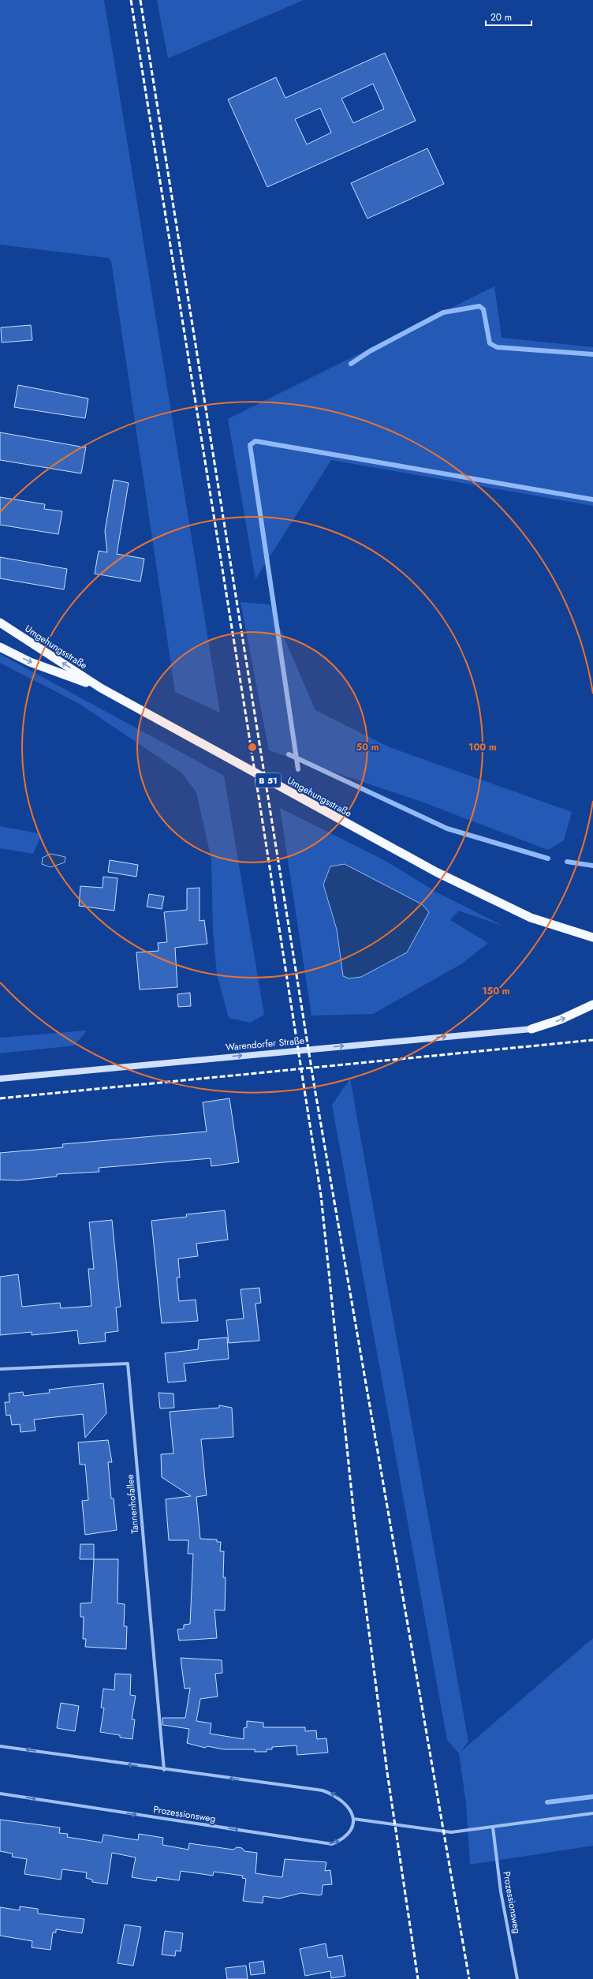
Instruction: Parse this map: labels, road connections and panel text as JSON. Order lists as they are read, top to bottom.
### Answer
{
  "streets": {
    "highway": ["Umgehungsstraße", "B 51"],
    "main road": ["Warendorfer Straße"],
    "street": ["Tannenhofallee", "Prozessionsweg"]
  },
  "one_way": ["Warendorfer Straße", "Prozessionsweg"],
  "scale_bar": "20 m",
  "rings": ["50 m", "100 m", "150 m"]
}
